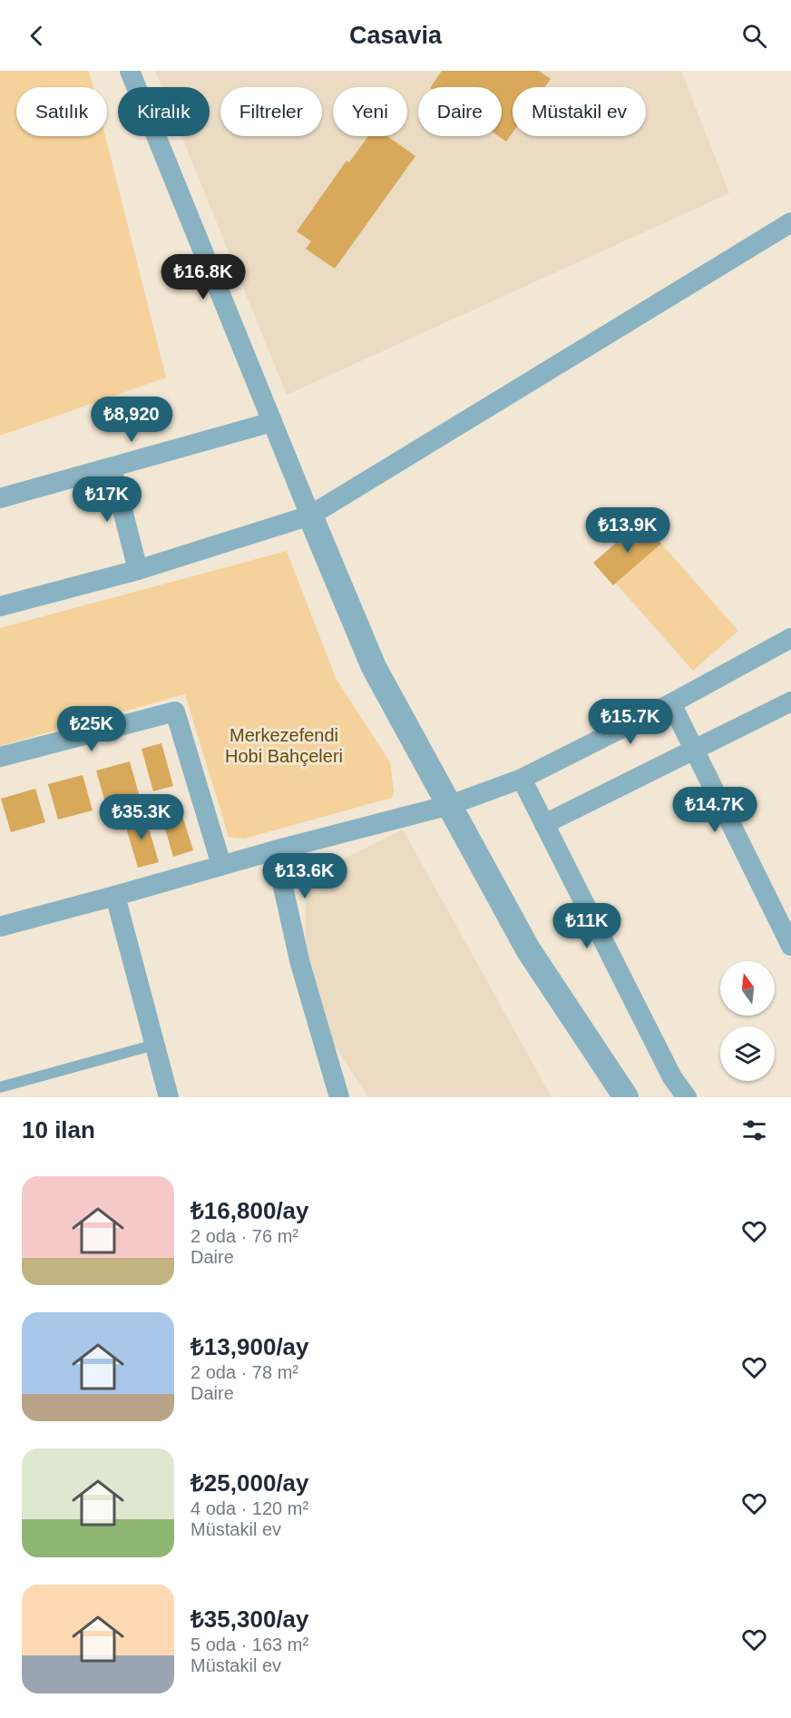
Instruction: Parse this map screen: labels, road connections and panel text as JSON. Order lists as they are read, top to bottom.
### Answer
{
  "parks": ["Merkezefendi Hobi Bahçeleri"],
  "north": "top",
  "page": {
    "header": "Casavia",
    "chip": [
      "Satılık",
      "Kiralık",
      "Filtreler",
      "Yeni",
      "Daire",
      "Müstakil ev"
    ],
    "price": [
      "₺16.8K",
      "₺8,920",
      "₺17K",
      "₺13.9K",
      "₺15.7K",
      "₺25K",
      "₺14.7K",
      "₺35.3K",
      "₺13.6K",
      "₺11K"
    ],
    "heading": "10 ilan",
    "list": [
      {
        "name": "₺16,800/ay",
        "note": "2 oda · 76 m² · Daire"
      },
      {
        "name": "₺13,900/ay",
        "note": "2 oda · 78 m² · Daire"
      },
      {
        "name": "₺25,000/ay",
        "note": "4 oda · 120 m² · Müstakil ev"
      },
      {
        "name": "₺35,300/ay",
        "note": "5 oda · 163 m² · Müstakil ev"
      }
    ]
  }
}
